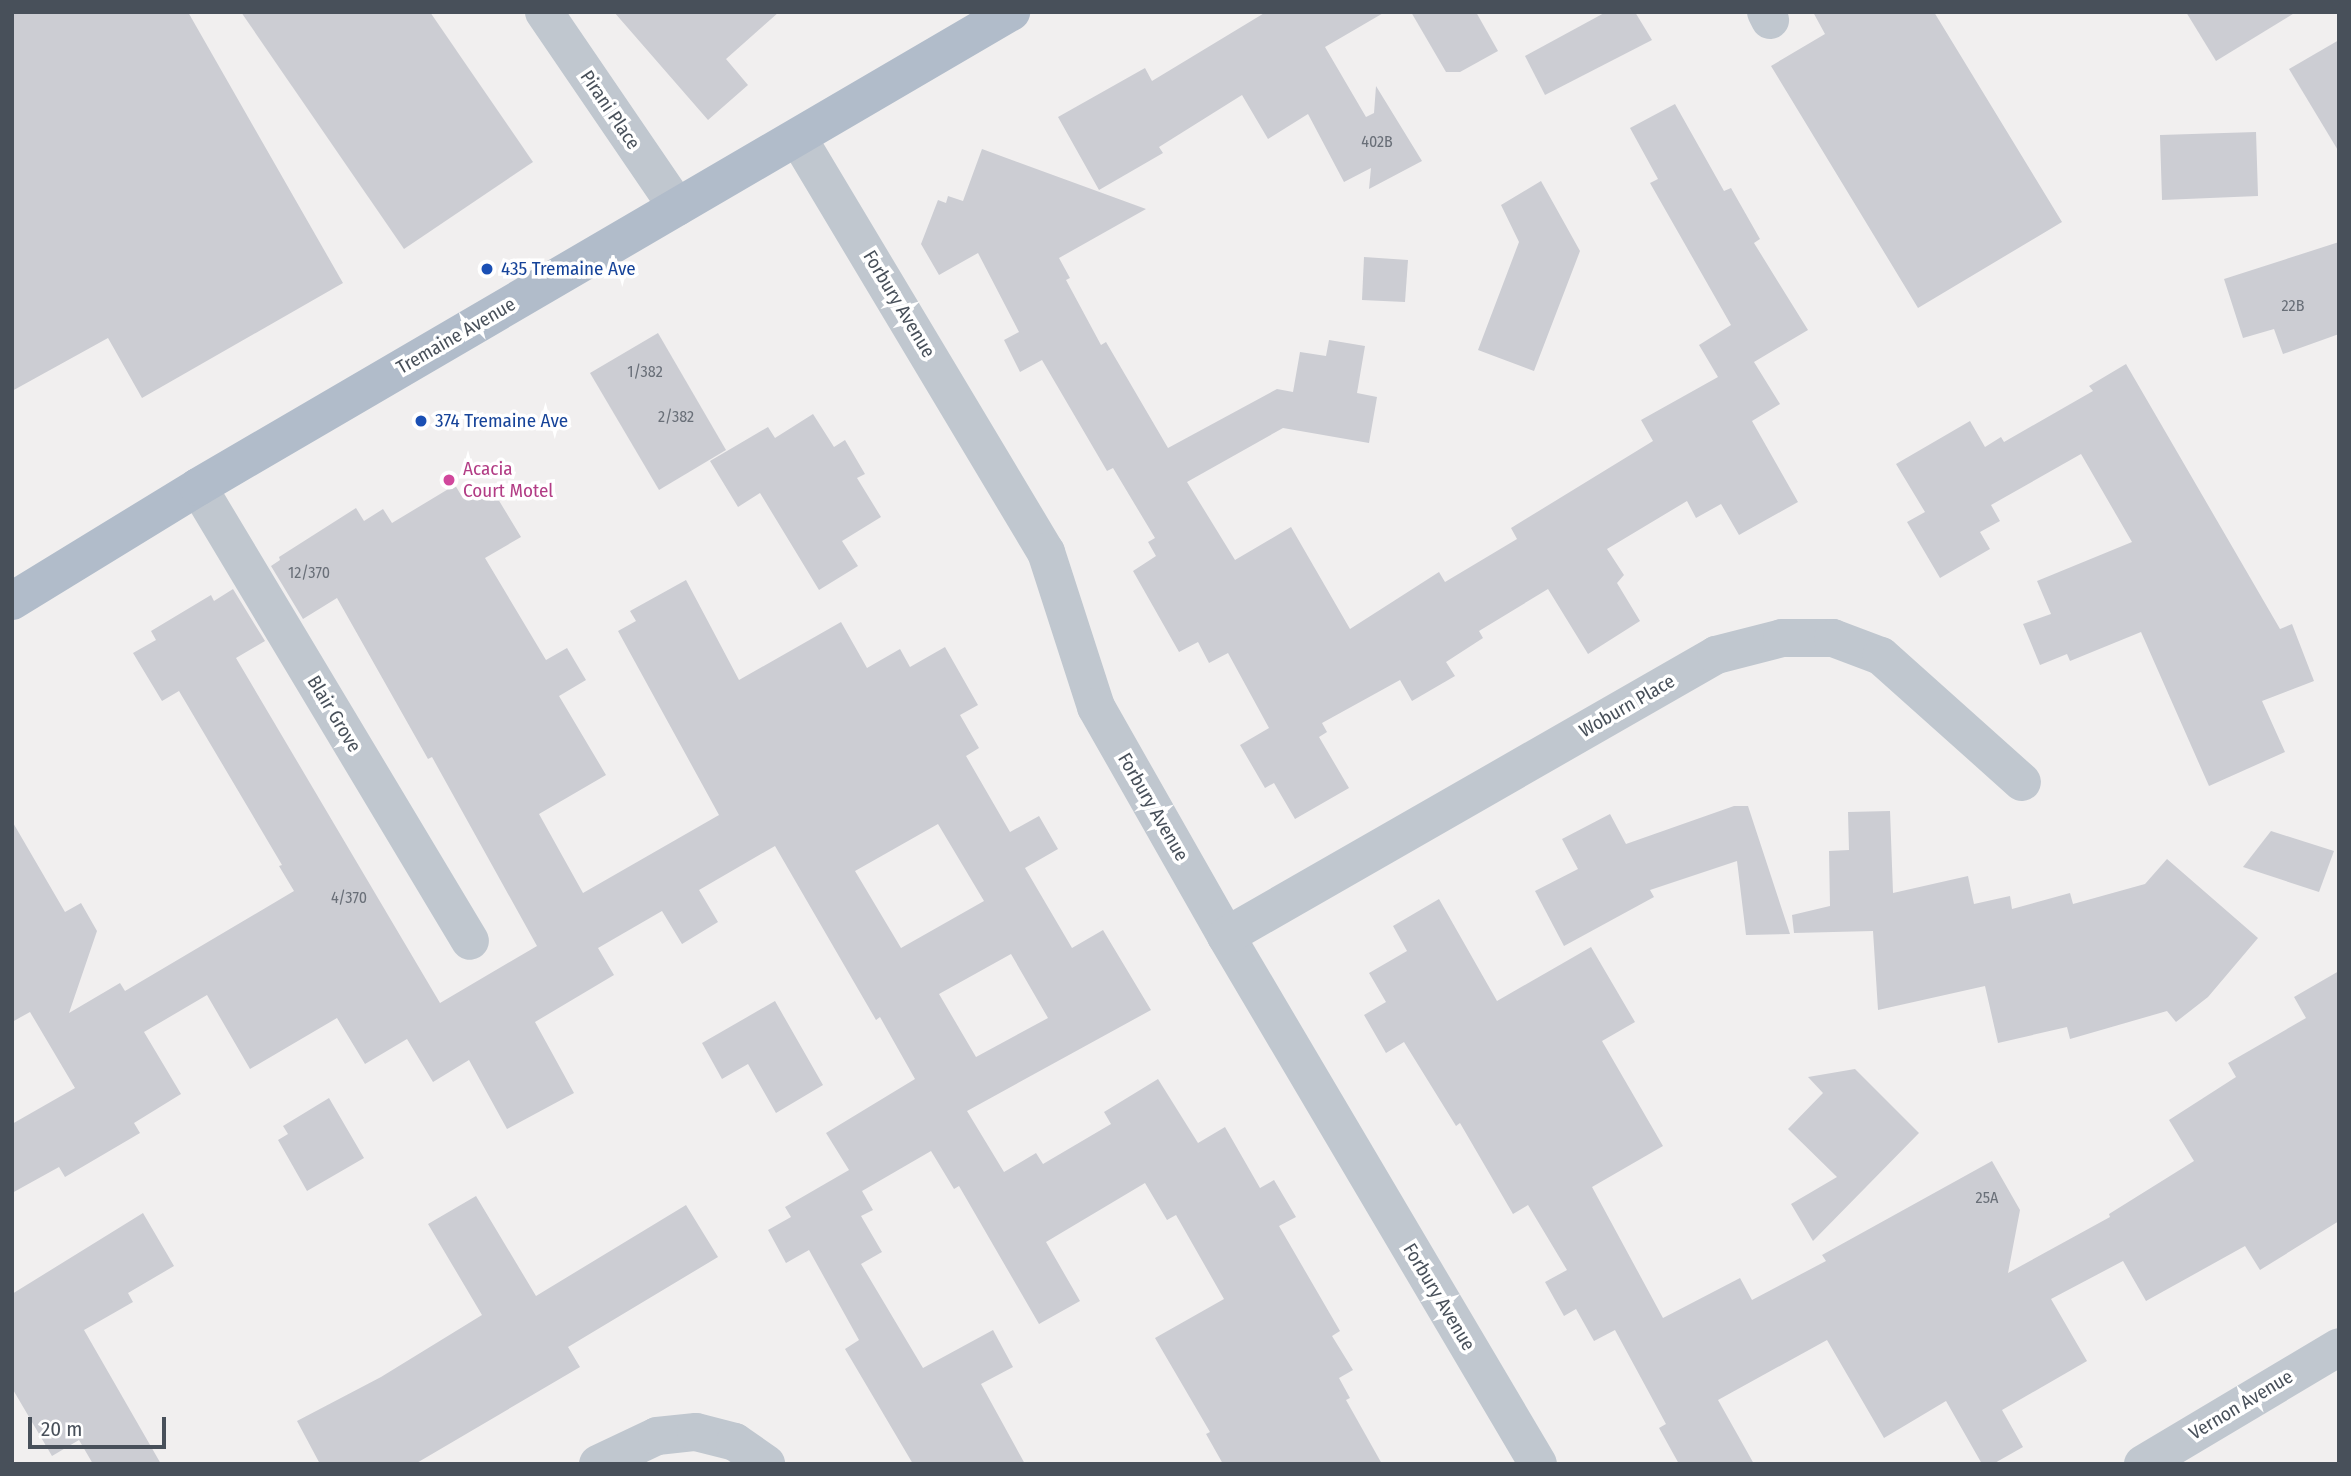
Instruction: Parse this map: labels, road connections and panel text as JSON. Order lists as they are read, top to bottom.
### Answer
{
  "streets": {
    "main road": ["Tremaine Avenue"],
    "street": [
      "Pirani Place",
      "Forbury Avenue",
      "Woburn Place",
      "Blair Grove",
      "Vernon Avenue"
    ]
  },
  "crossings": [
    ["Pirani Place", "Tremaine Avenue"],
    ["Forbury Avenue", "Tremaine Avenue"],
    ["Forbury Avenue", "Woburn Place"],
    ["Tremaine Avenue", "Blair Grove"]
  ],
  "places": ["435 Tremaine Ave", "374 Tremaine Ave", "Acacia Court Motel"],
  "house_numbers": [
    "402B",
    "22B",
    "1/382",
    "2/382",
    "12/370",
    "4/370",
    "25A"
  ],
  "scale_bar": "20 m"
}
